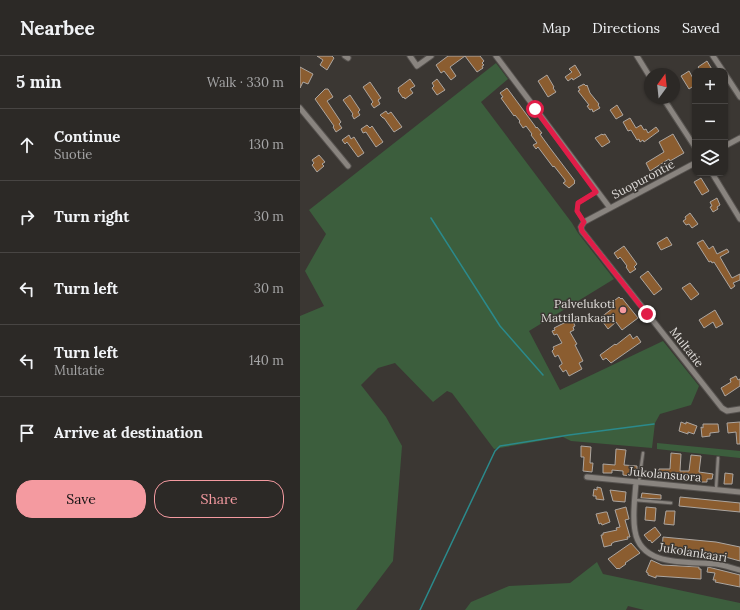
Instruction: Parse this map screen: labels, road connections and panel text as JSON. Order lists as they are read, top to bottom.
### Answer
{
  "streets": {
    "street": [
      "Suopurontie",
      "Multatie",
      "Jukolansuora",
      "Jukolankaari"
    ]
  },
  "crossings": [
    ["Suopurontie", "Multatie"],
    ["Jukolansuora", "Jukolankaari"]
  ],
  "places": ["Palvelukoti Mattilankaari"],
  "north": "top",
  "page": {
    "header": "Nearbee",
    "nav": ["Map", "Directions", "Saved"],
    "heading": ["5 min", "Walk · 330 m"],
    "map_buttons": ["+", "−"],
    "list": [
      ["Continue", "Suotie", "130 m"],
      ["Turn right", "30 m"],
      ["Turn left", "30 m"],
      ["Turn left", "Multatie", "140 m"],
      "Arrive at destination"
    ],
    "buttons": ["Save", "Share"]
  }
}
